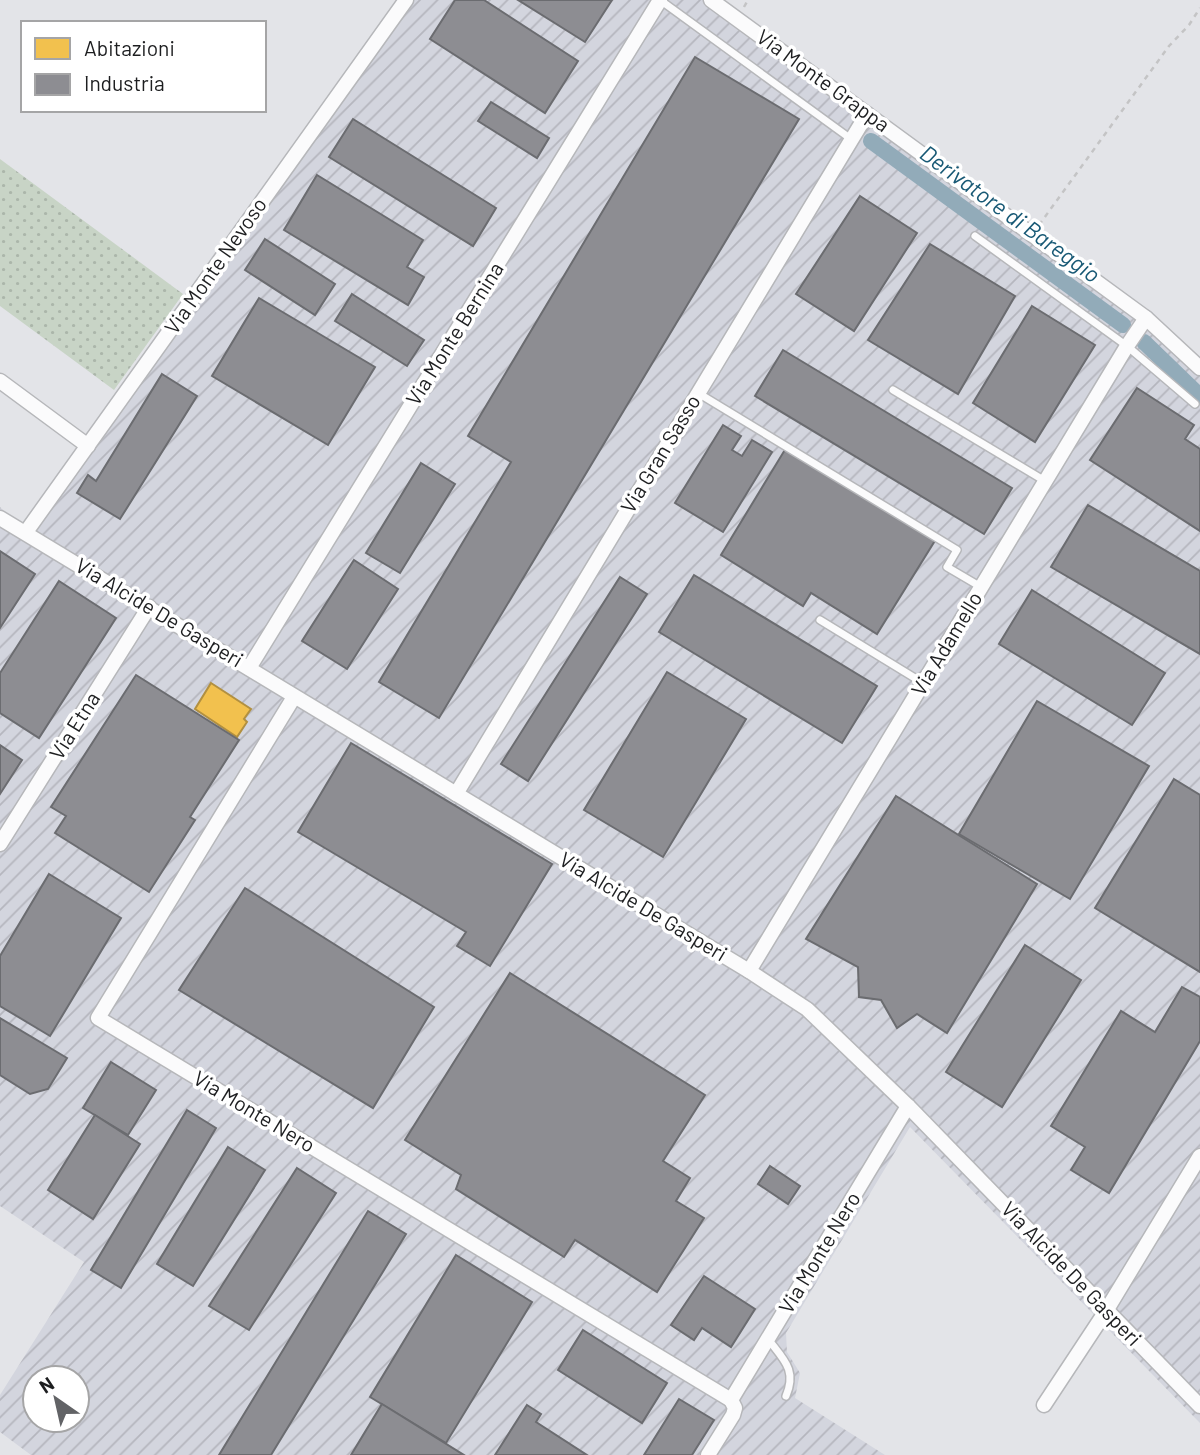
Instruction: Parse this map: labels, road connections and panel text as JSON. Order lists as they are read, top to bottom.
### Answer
{
  "streets": {
    "street": [
      "Via Monte Grappa",
      "Via Monte Nevoso",
      "Via Monte Bernina",
      "Via Gran Sasso",
      "Via Alcide De Gasperi",
      "Via Adamello",
      "Via Etna",
      "Via Monte Nero"
    ]
  },
  "crossings": [
    ["Via Monte Grappa", "Via Gran Sasso"],
    ["Via Monte Grappa", "Via Adamello"],
    ["Via Monte Nevoso", "Via Alcide De Gasperi"],
    ["Via Monte Bernina", "Via Alcide De Gasperi"],
    ["Via Gran Sasso", "Via Alcide De Gasperi"],
    ["Via Alcide De Gasperi", "Via Adamello"],
    ["Via Alcide De Gasperi", "Via Etna"],
    ["Via Alcide De Gasperi", "Via Monte Nero"]
  ],
  "water": ["Derivatore di Bareggio"],
  "legend": ["Abitazioni", "Industria"],
  "north": "top left"
}
